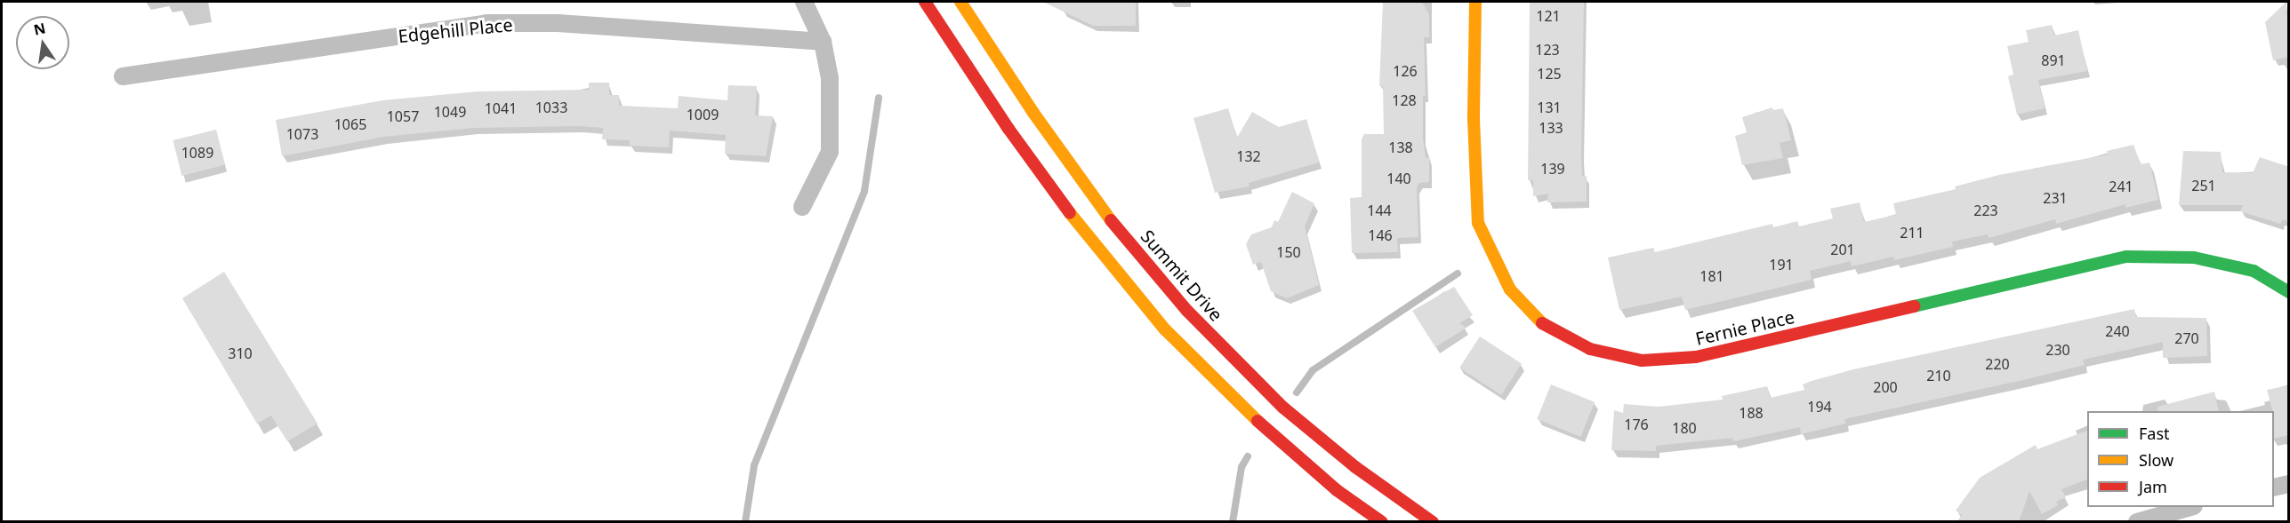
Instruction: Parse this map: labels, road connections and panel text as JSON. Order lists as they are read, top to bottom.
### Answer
{
  "streets": {
    "main road": ["Summit Drive", "Fernie Place"],
    "street": ["Edgehill Place"]
  },
  "house_numbers": [
    "121",
    "123",
    "891",
    "126",
    "125",
    "128",
    "1033",
    "131",
    "1041",
    "1049",
    "1009",
    "1057",
    "1065",
    "133",
    "1073",
    "138",
    "1089",
    "132",
    "139",
    "140",
    "251",
    "241",
    "231",
    "144",
    "223",
    "211",
    "146",
    "201",
    "150",
    "191",
    "181",
    "240",
    "270",
    "230",
    "310",
    "220",
    "210",
    "200",
    "194",
    "188",
    "176",
    "180"
  ],
  "legend": ["Fast", "Slow", "Jam"],
  "north": "top"
}
